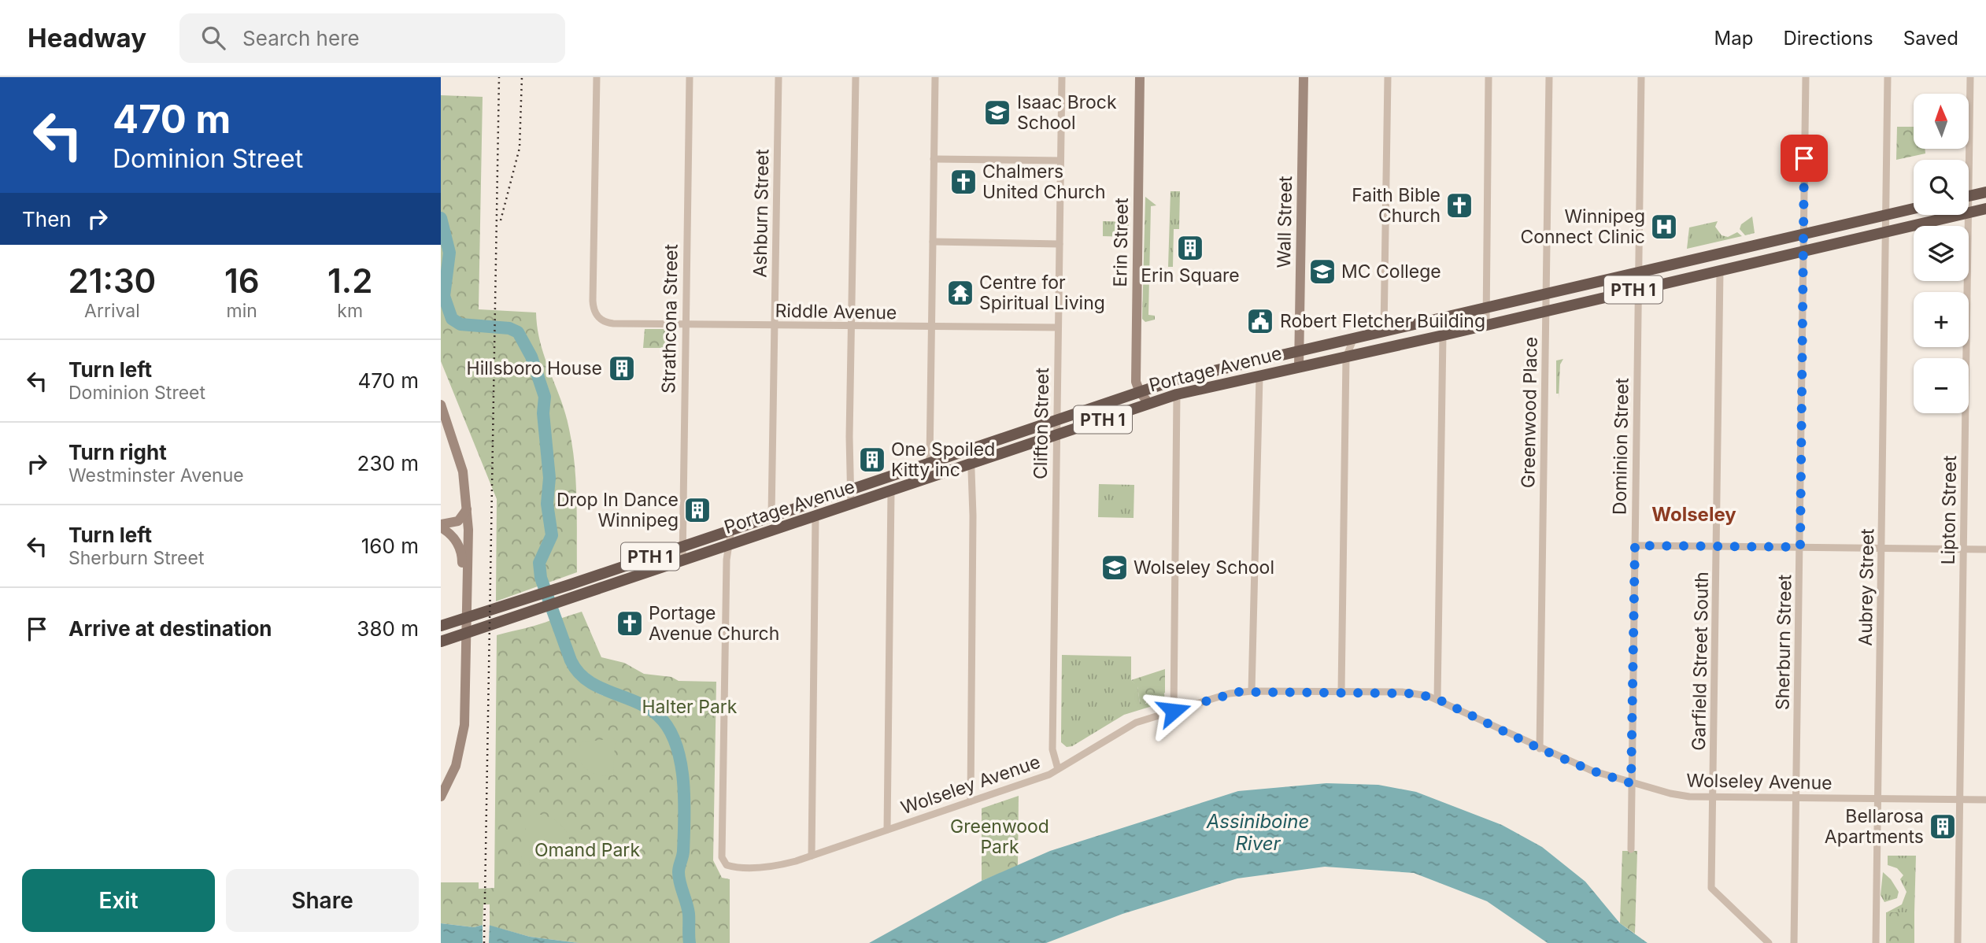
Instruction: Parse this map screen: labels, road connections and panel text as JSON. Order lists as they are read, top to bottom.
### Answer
{
  "streets": {
    "highway": ["PTH 1", "Portage Avenue"],
    "main road": ["Wall Street", "Erin Street"],
    "street": [
      "Ashburn Street",
      "Riddle Avenue",
      "Strathcona Street",
      "Greenwood Place",
      "Clifton Street",
      "Dominion Street",
      "Lipton Street",
      "Aubrey Street",
      "Sherburn Street",
      "Garfield Street South",
      "Wolseley Avenue"
    ]
  },
  "crossings": [
    ["Ashburn Street", "Riddle Avenue"],
    ["Ashburn Street", "Portage Avenue"],
    ["Wall Street", "Portage Avenue"],
    ["Erin Street", "Portage Avenue"],
    ["Riddle Avenue", "Strathcona Street"],
    ["Riddle Avenue", "Clifton Street"],
    ["Strathcona Street", "Portage Avenue"],
    ["Portage Avenue", "Greenwood Place"],
    ["Portage Avenue", "Clifton Street"],
    ["Portage Avenue", "Dominion Street"],
    ["Portage Avenue", "Aubrey Street"],
    ["Portage Avenue", "Sherburn Street"],
    ["Portage Avenue", "Garfield Street South"],
    ["Portage Avenue", "Wolseley Avenue"],
    ["Greenwood Place", "Wolseley Avenue"],
    ["Clifton Street", "Wolseley Avenue"],
    ["Dominion Street", "Wolseley Avenue"],
    ["Lipton Street", "Wolseley Avenue"],
    ["Aubrey Street", "Wolseley Avenue"],
    ["Sherburn Street", "Wolseley Avenue"],
    ["Garfield Street South", "Wolseley Avenue"]
  ],
  "districts": ["Wolseley"],
  "water": ["Assiniboine River"],
  "parks": ["Halter Park", "Greenwood Park", "Omand Park"],
  "places": {
    "school or university": ["Isaac Brock School", "MC College", "Wolseley School"],
    "church": ["Chalmers United Church", "Faith Bible Church", "Portage Avenue Church"],
    "hospital": ["Winnipeg Connect Clinic"],
    "building": [
      "Erin Square",
      "Hillsboro House",
      "One Spoiled Kitty inc",
      "Drop In Dance Winnipeg",
      "Bellarosa Apartments"
    ],
    "temple": ["Centre for Spiritual Living"],
    "public building": ["Robert Fletcher Building"]
  },
  "north": "top",
  "page": {
    "header": "Headway",
    "search": "Search here",
    "nav": ["Map", "Directions", "Saved"],
    "turn": ["470 m", "Dominion Street"],
    "map_buttons": ["+", "−"],
    "then": "Then",
    "eta": [
      "21:30",
      "Arrival",
      "16",
      "min",
      "1.2",
      "km"
    ],
    "list": [
      {
        "name": "Turn left",
        "note": "Dominion Street",
        "value": "470 m"
      },
      {
        "name": "Turn right",
        "note": "Westminster Avenue",
        "value": "230 m"
      },
      {
        "name": "Turn left",
        "note": "Sherburn Street",
        "value": "160 m"
      },
      {
        "name": "Arrive at destination",
        "value": "380 m"
      }
    ],
    "buttons": ["Exit", "Share"]
  }
}
